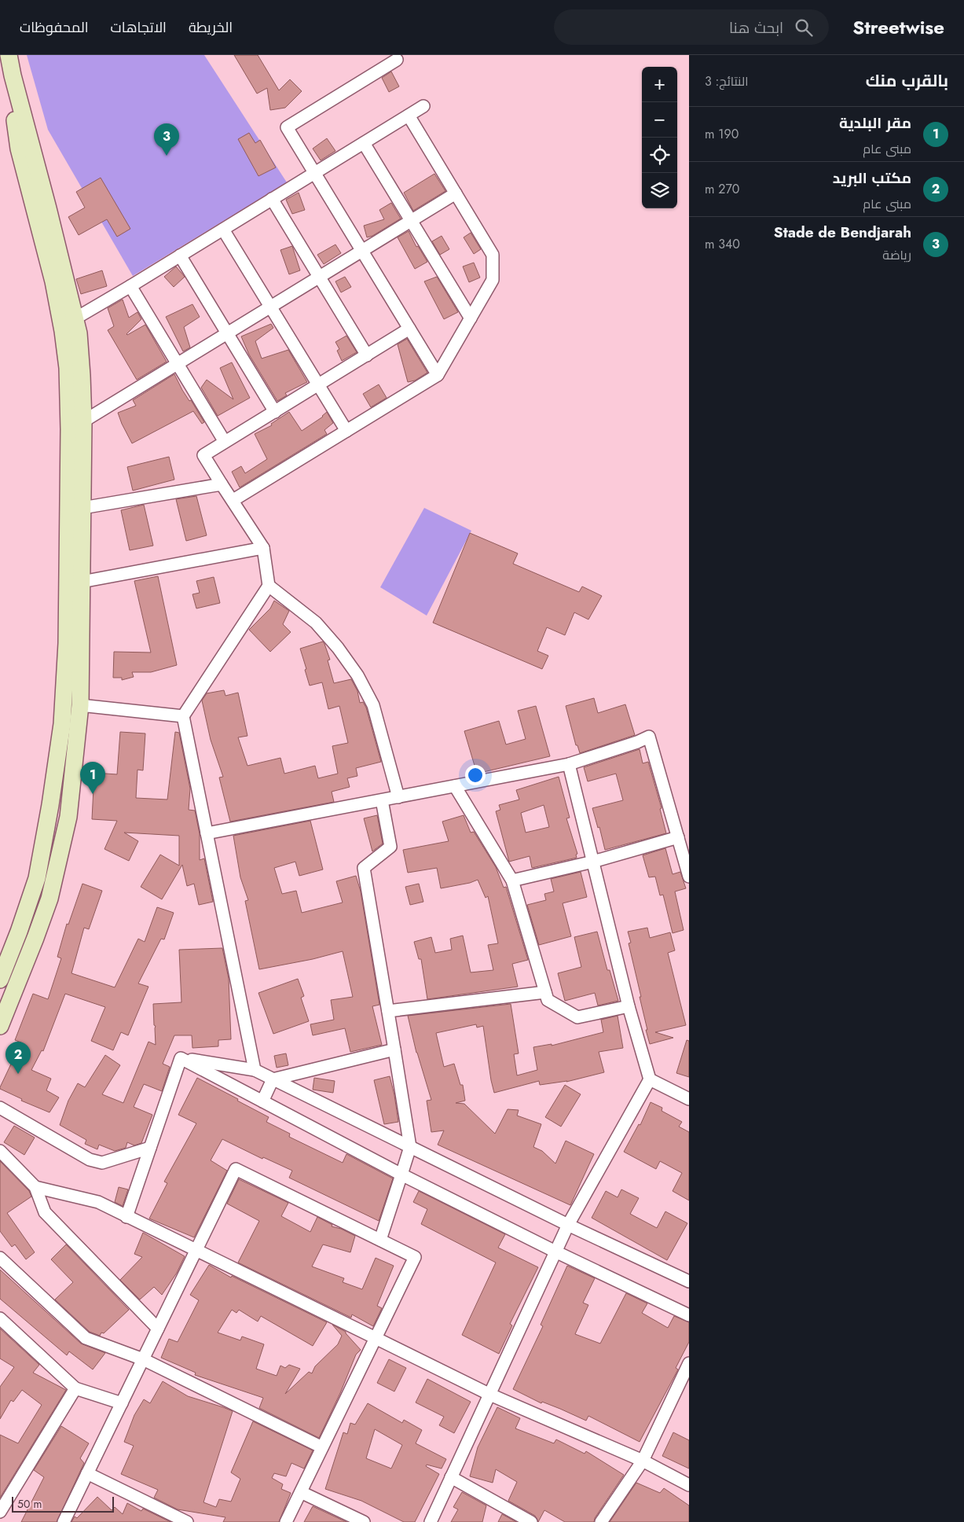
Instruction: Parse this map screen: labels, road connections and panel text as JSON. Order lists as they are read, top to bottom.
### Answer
{
  "scale_bar": "50 m",
  "page": {
    "header": "Streetwise",
    "search": "ابحث هنا",
    "nav": ["الخريطة", "الاتجاهات", "المحفوظات"],
    "heading": ["بالقرب منك", "النتائج: 3"],
    "map_buttons": ["+", "−"],
    "list": [
      {
        "mark": "1",
        "name": "مقر البلدية",
        "note": "مبنى عام",
        "value": "190 m"
      },
      {
        "mark": "2",
        "name": "مكتب البريد",
        "note": "مبنى عام",
        "value": "270 m"
      },
      {
        "mark": "3",
        "name": "Stade de Bendjarah",
        "note": "رياضة",
        "value": "340 m"
      }
    ],
    "pins": ["3", "1", "2"],
    "scale": "50 m"
  }
}
